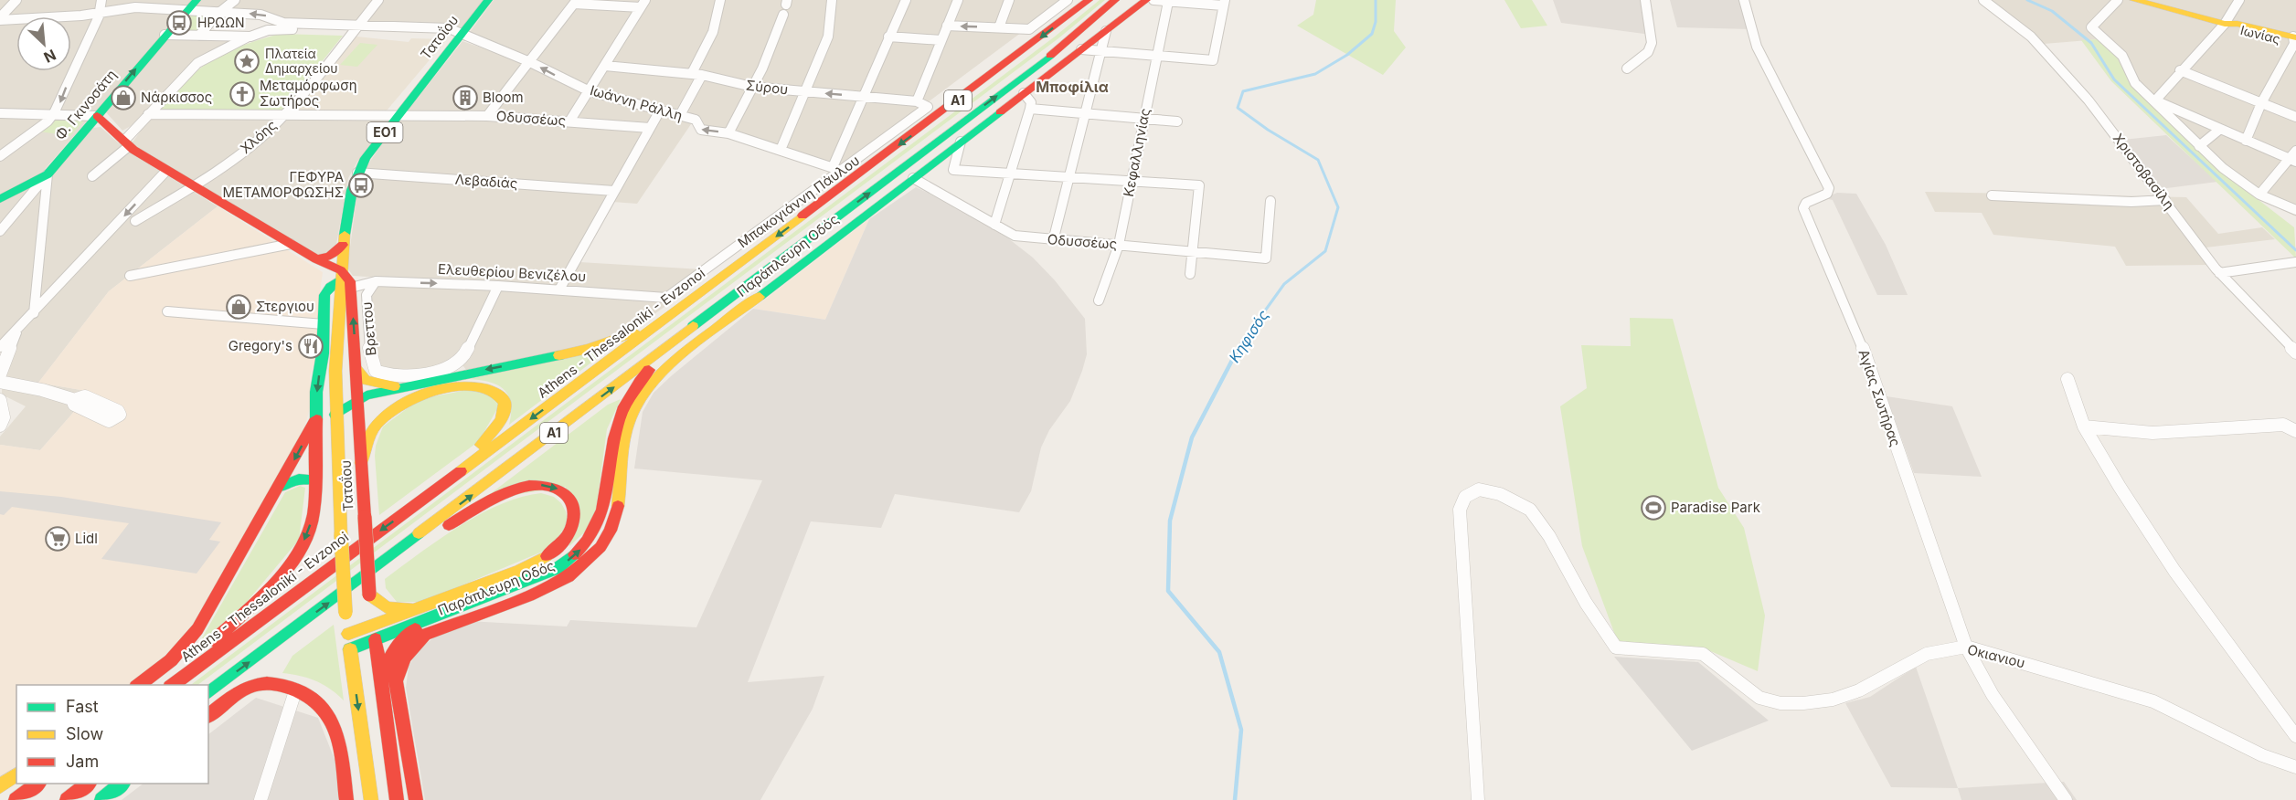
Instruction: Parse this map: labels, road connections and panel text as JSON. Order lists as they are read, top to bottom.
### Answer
{
  "streets": {
    "main road": [
      "Ιωνίας",
      "Τατοΐου",
      "Α1",
      "Φ. Γκινοσάτη",
      "ΕΟ1",
      "Παράπλευρη Οδός",
      "Athens - Thessaloniki - Evzonoi"
    ],
    "street": [
      "Σύρου",
      "Ιωάννη Ράλλη",
      "Οδυσσέως",
      "Χλόης",
      "Κεφαλληνίας",
      "Χριστοβασίλη",
      "Λεβαδιάς",
      "Μπακογιάννη Πάυλου",
      "Ελευθερίου Βενιζέλου",
      "Βρεττου",
      "Αγίας Σωτήρας",
      "Οκιανιου"
    ]
  },
  "crossings": [
    ["Τατοΐου", "Ιωάννη Ράλλη"],
    ["Τατοΐου", "Οδυσσέως"],
    ["Τατοΐου", "Λεβαδιάς"],
    ["Τατοΐου", "Ελευθερίου Βενιζέλου"],
    ["Σύρου", "Μπακογιάννη Πάυλου"],
    ["Ιωάννη Ράλλη", "Φ. Γκινοσάτη"],
    ["Ιωάννη Ράλλη", "Χλόης"],
    ["Ιωάννη Ράλλη", "Μπακογιάννη Πάυλου"],
    ["Οδυσσέως", "Χλόης"],
    ["Οδυσσέως", "Κεφαλληνίας"],
    ["Οδυσσέως", "Παράπλευρη Οδός"],
    ["Μπακογιάννη Πάυλου", "Ελευθερίου Βενιζέλου"],
    ["Ελευθερίου Βενιζέλου", "Βρεττου"],
    ["Αγίας Σωτήρας", "Οκιανιου"]
  ],
  "one_way": ["Φ. Γκινοσάτη", "Ελευθερίου Βενιζέλου"],
  "districts": ["Μποφίλια"],
  "water": ["Κηφισός"],
  "places": {
    "bus stop": ["ΗΡΩΩΝ", "ΓΕΦΥΡΑ ΜΕΤΑΜΟΡΦΩΣΗΣ"],
    "place": ["Πλατεία Δημαρχείου"],
    "church": ["Μεταμόρφωση Σωτήρος"],
    "shop": ["Νάρκισσος", "Στεργιου"],
    "building": ["Bloom"],
    "restaurant": ["Gregory's"],
    "sports": ["Paradise Park"],
    "supermarket": ["Lidl"]
  },
  "legend": ["Fast", "Slow", "Jam"],
  "north": "bottom right"
}
